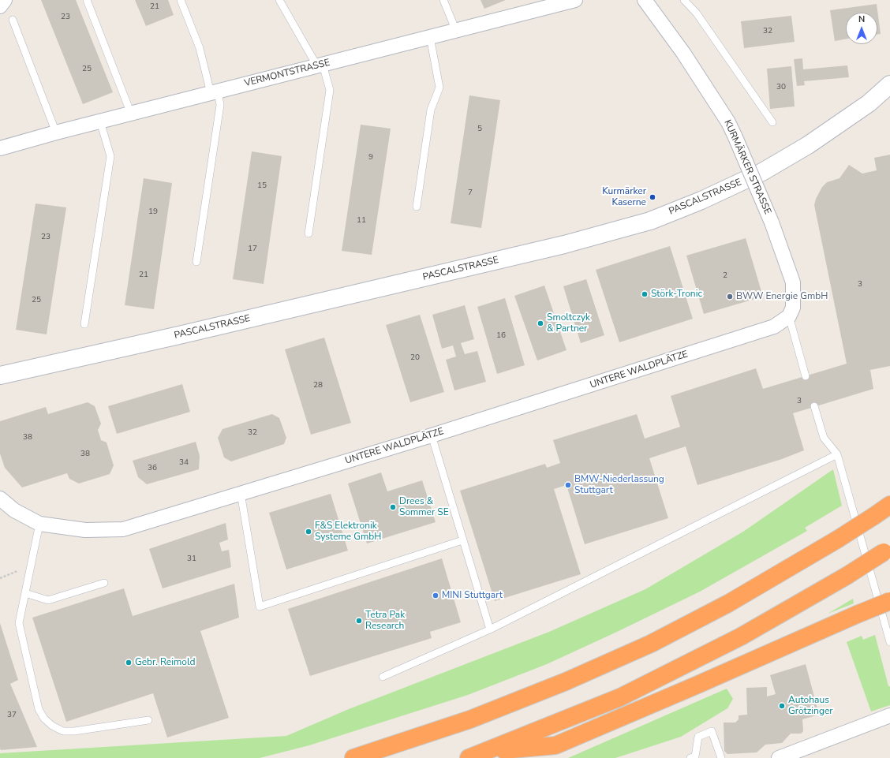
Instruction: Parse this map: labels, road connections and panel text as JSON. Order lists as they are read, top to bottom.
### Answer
{
  "streets": {
    "street": [
      "VERMONTSTRASSE",
      "KURMÄRKER STRASSE",
      "PASCALSTRASSE",
      "UNTERE WALDPLÄTZE"
    ]
  },
  "crossings": [
    ["KURMÄRKER STRASSE", "UNTERE WALDPLÄTZE"]
  ],
  "places": [
    "Kurmärker Kaserne",
    "Störk-Tronic",
    "BWW Energie GmbH",
    "Smoltczyk & Partner",
    "BMW-Niederlassung Stuttgart",
    "Drees & Sommer SE",
    "F&S Elektronik Systeme GmbH",
    "MINI Stuttgart",
    "Tetra Pak Research",
    "Gebr. Reimold",
    "Autohaus Grötzinger"
  ],
  "house_numbers": [
    "21",
    "23",
    "32",
    "25",
    "30",
    "5",
    "9",
    "15",
    "7",
    "19",
    "11",
    "23",
    "17",
    "21",
    "2",
    "3",
    "25",
    "16",
    "20",
    "28",
    "3",
    "32",
    "38",
    "38",
    "34",
    "36",
    "31",
    "37"
  ],
  "north": "top"
}
